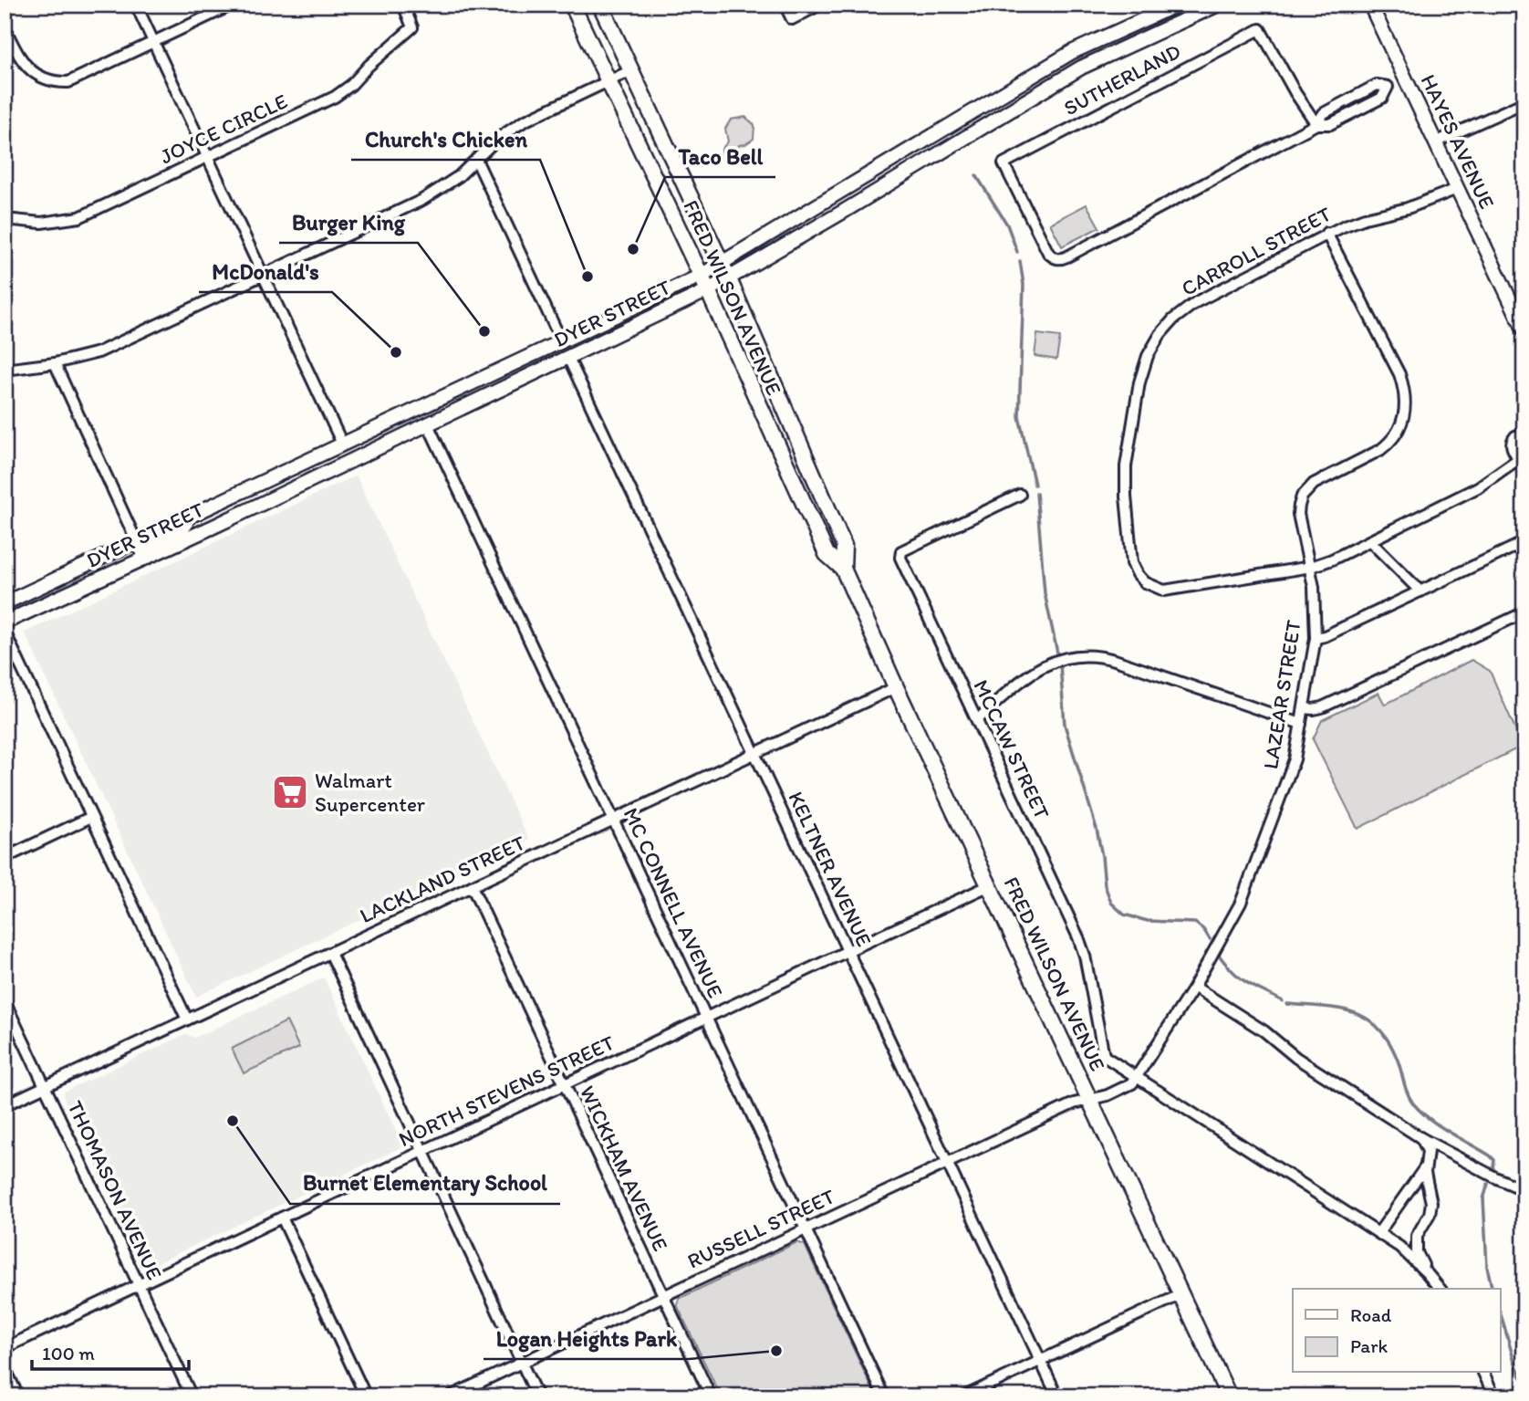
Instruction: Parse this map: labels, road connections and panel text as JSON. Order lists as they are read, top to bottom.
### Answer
{
  "streets": {
    "main road": ["HAYES AVENUE", "FRED WILSON AVENUE", "DYER STREET"],
    "street": [
      "SUTHERLAND",
      "JOYCE CIRCLE",
      "CARROLL STREET",
      "LAZEAR STREET",
      "MCCAW STREET",
      "KELTNER AVENUE",
      "LACKLAND STREET",
      "MC CONNELL AVENUE",
      "NORTH STEVENS STREET",
      "WICKHAM AVENUE",
      "THOMASON AVENUE",
      "RUSSELL STREET"
    ]
  },
  "crossings": [
    ["HAYES AVENUE", "CARROLL STREET"],
    ["CARROLL STREET", "LAZEAR STREET"],
    ["FRED WILSON AVENUE", "DYER STREET"],
    ["FRED WILSON AVENUE", "LACKLAND STREET"],
    ["FRED WILSON AVENUE", "NORTH STEVENS STREET"],
    ["FRED WILSON AVENUE", "RUSSELL STREET"],
    ["DYER STREET", "KELTNER AVENUE"],
    ["DYER STREET", "MC CONNELL AVENUE"],
    ["LAZEAR STREET", "MCCAW STREET"],
    ["LAZEAR STREET", "RUSSELL STREET"],
    ["MCCAW STREET", "RUSSELL STREET"],
    ["KELTNER AVENUE", "LACKLAND STREET"],
    ["KELTNER AVENUE", "NORTH STEVENS STREET"],
    ["KELTNER AVENUE", "RUSSELL STREET"],
    ["LACKLAND STREET", "MC CONNELL AVENUE"],
    ["LACKLAND STREET", "WICKHAM AVENUE"],
    ["LACKLAND STREET", "THOMASON AVENUE"],
    ["MC CONNELL AVENUE", "NORTH STEVENS STREET"],
    ["MC CONNELL AVENUE", "RUSSELL STREET"],
    ["NORTH STEVENS STREET", "WICKHAM AVENUE"],
    ["NORTH STEVENS STREET", "THOMASON AVENUE"],
    ["WICKHAM AVENUE", "RUSSELL STREET"]
  ],
  "places": {
    "other": [
      "Taco Bell",
      "Church's Chicken",
      "Burger King",
      "McDonald's",
      "Burnet Elementary School",
      "Logan Heights Park"
    ],
    "supermarket": ["Walmart Supercenter"]
  },
  "legend": ["Road", "Park"],
  "scale_bar": "100 m"
}
